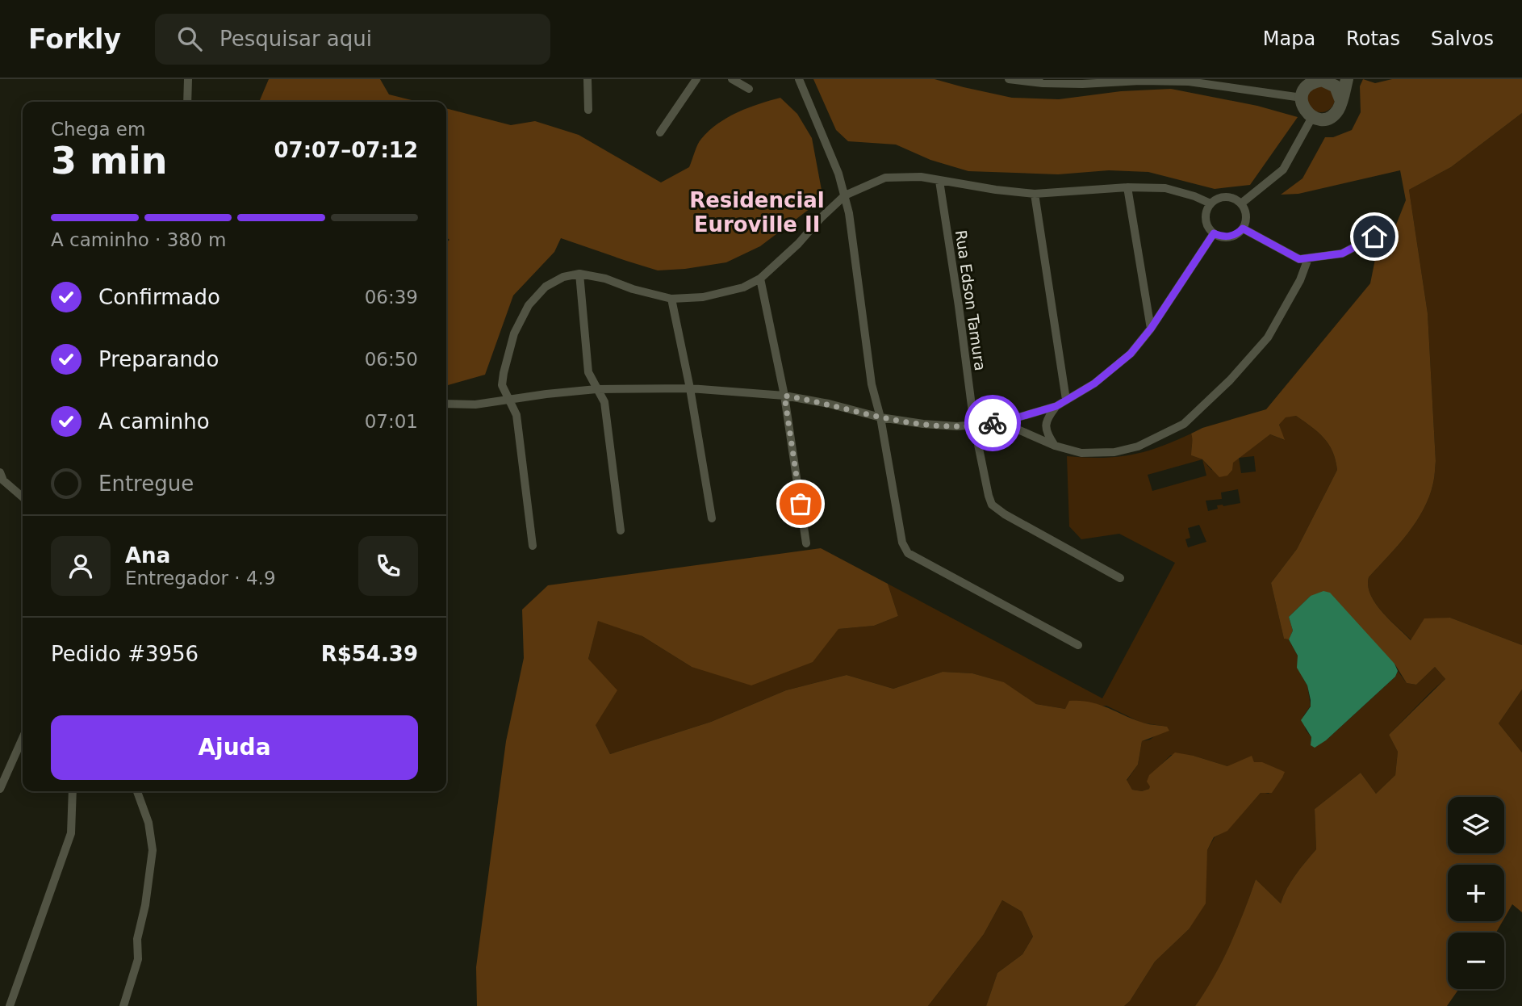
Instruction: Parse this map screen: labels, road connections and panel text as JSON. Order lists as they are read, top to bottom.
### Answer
{
  "streets": {
    "street": ["Rua Edson Tamura"]
  },
  "districts": ["Residencial Euroville II"],
  "page": {
    "header": "Forkly",
    "search": "Pesquisar aqui",
    "nav": ["Mapa", "Rotas", "Salvos"],
    "heading": ["3 min", "Chega em", "07:07–07:12"],
    "panel": [
      "Ana",
      "Entregador · 4.9",
      "Pedido #3956",
      "R$54.39"
    ],
    "bar": "A caminho · 380 m",
    "list": [
      ["Confirmado", "06:39"],
      ["Preparando", "06:50"],
      ["A caminho", "07:01"],
      "Entregue"
    ],
    "buttons": "Ajuda",
    "map_buttons": ["+", "−"]
  }
}
